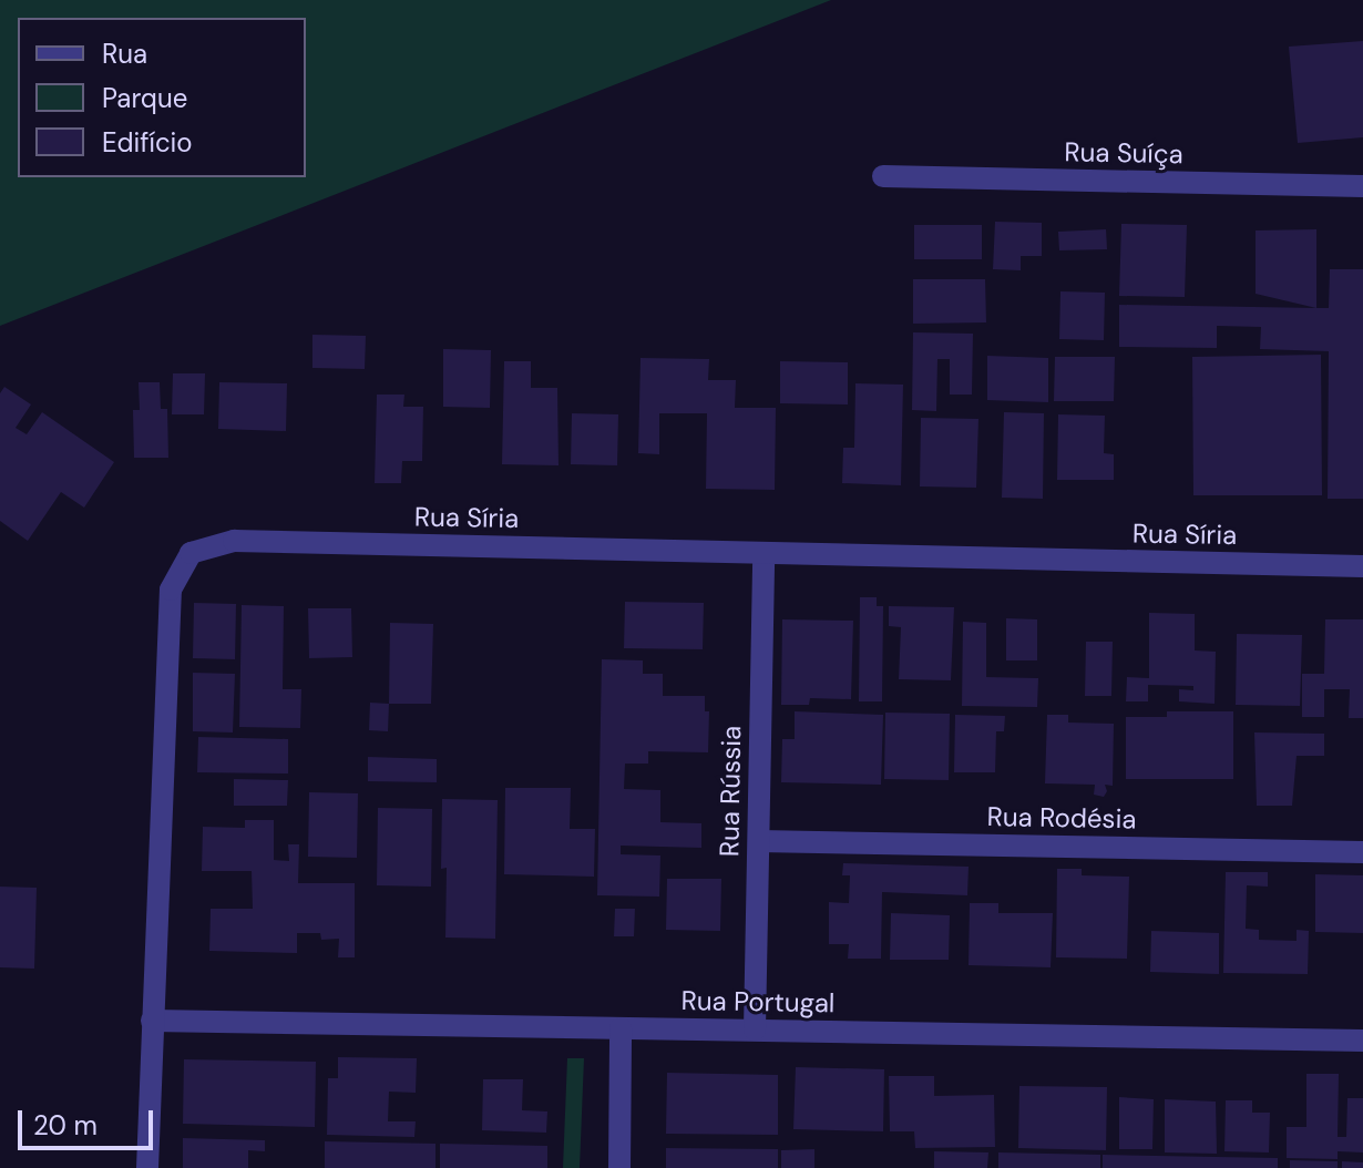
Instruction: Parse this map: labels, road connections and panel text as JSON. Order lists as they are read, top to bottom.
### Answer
{
  "streets": {
    "street": [
      "Rua Suíça",
      "Rua Síria",
      "Rua Rússia",
      "Rua Rodésia",
      "Rua Portugal"
    ]
  },
  "crossings": [
    ["Rua Síria", "Rua Rússia"],
    ["Rua Síria", "Rua Portugal"],
    ["Rua Rússia", "Rua Rodésia"],
    ["Rua Rússia", "Rua Portugal"]
  ],
  "legend": ["Rua", "Parque", "Edifício"],
  "scale_bar": "20 m"
}
